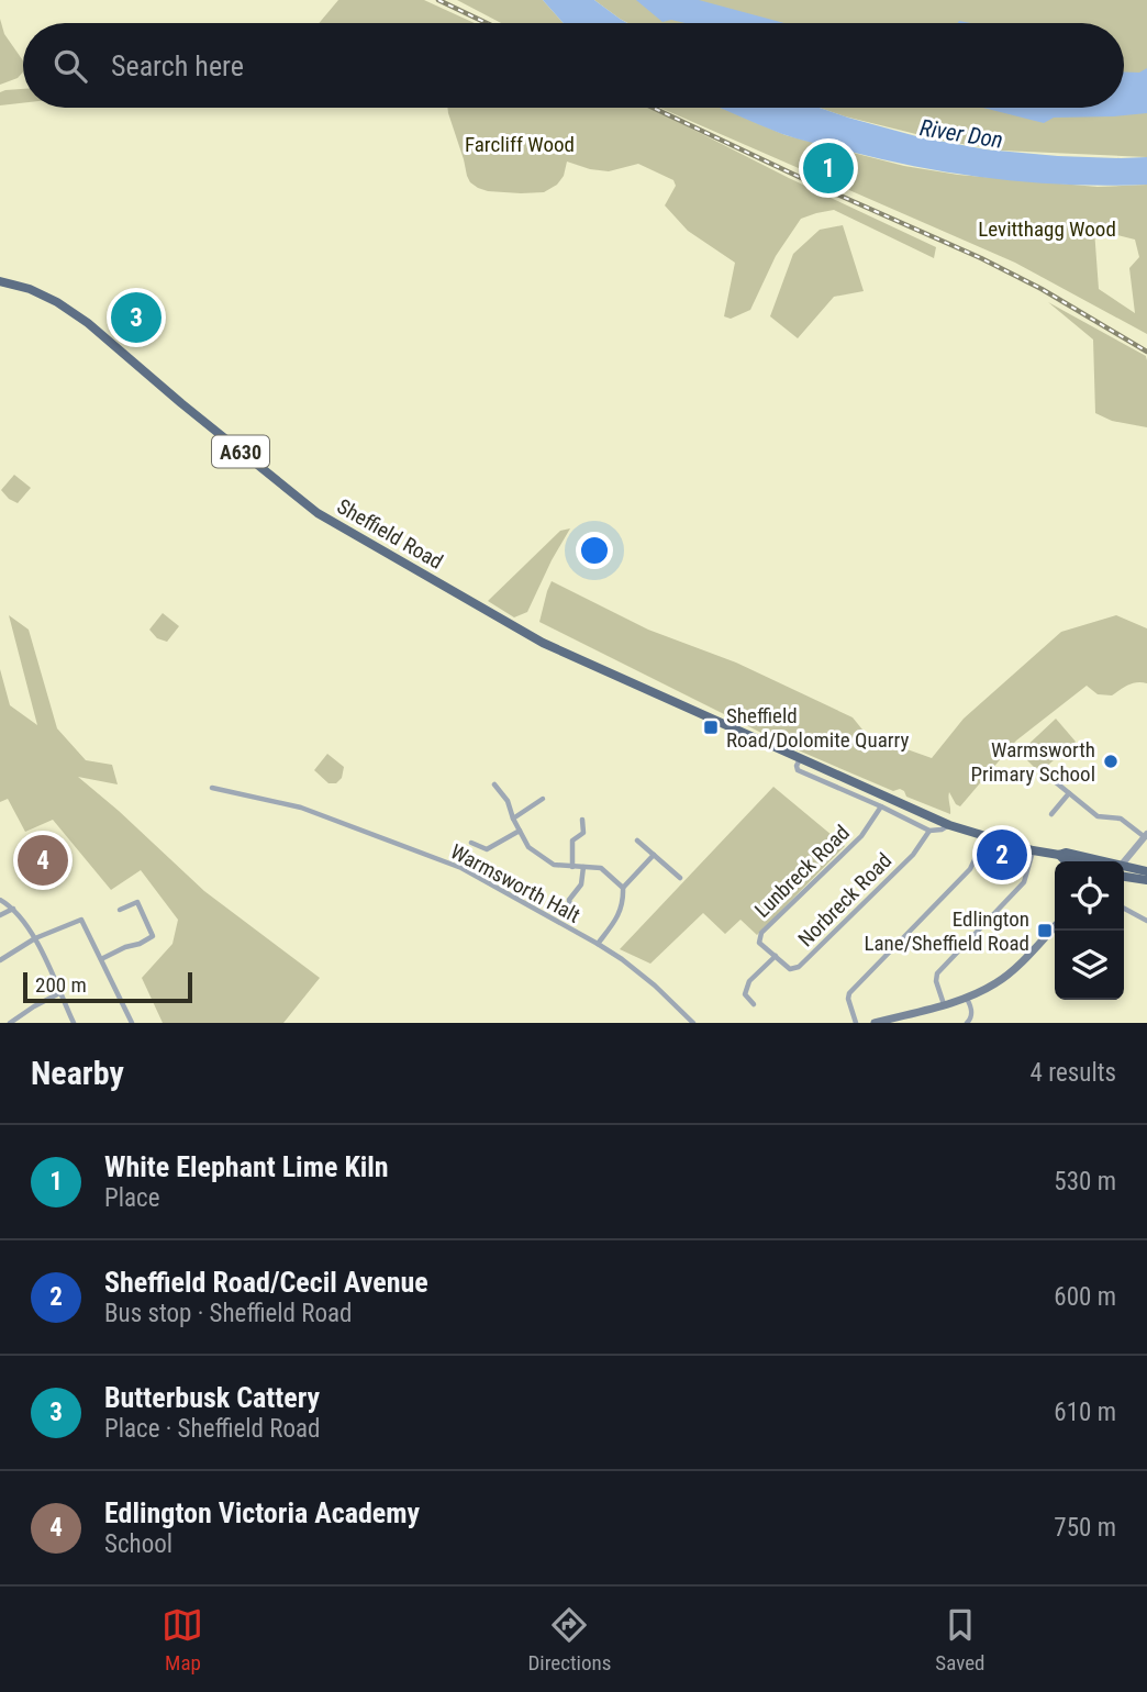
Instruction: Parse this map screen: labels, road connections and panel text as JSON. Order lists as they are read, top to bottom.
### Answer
{
  "streets": {
    "main road": ["A630", "Sheffield Road"],
    "street": ["Lunbreck Road", "Warmsworth Halt", "Norbreck Road"]
  },
  "crossings": [
    ["Sheffield Road", "Lunbreck Road"],
    ["Sheffield Road", "Norbreck Road"],
    ["Lunbreck Road", "Norbreck Road"]
  ],
  "water": ["River Don"],
  "parks": ["Farcliff Wood", "Levitthagg Wood"],
  "places": {
    "transit": ["Sheffield Road/Dolomite Quarry", "Edlington Lane/Sheffield Road"],
    "other": ["Warmsworth Primary School"]
  },
  "scale_bar": "200 m",
  "page": {
    "search": "Search here",
    "pins": [
      "1",
      "3",
      "2",
      "4"
    ],
    "scale": "200 m",
    "heading": ["Nearby", "4 results"],
    "list": [
      {
        "mark": "1",
        "name": "White Elephant Lime Kiln",
        "note": "Place",
        "value": "530 m"
      },
      {
        "mark": "2",
        "name": "Sheffield Road/Cecil Avenue",
        "note": "Bus stop · Sheffield Road",
        "value": "600 m"
      },
      {
        "mark": "3",
        "name": "Butterbusk Cattery",
        "note": "Place · Sheffield Road",
        "value": "610 m"
      },
      {
        "mark": "4",
        "name": "Edlington Victoria Academy",
        "note": "School",
        "value": "750 m"
      }
    ],
    "nav": ["Map", "Directions", "Saved"]
  }
}
